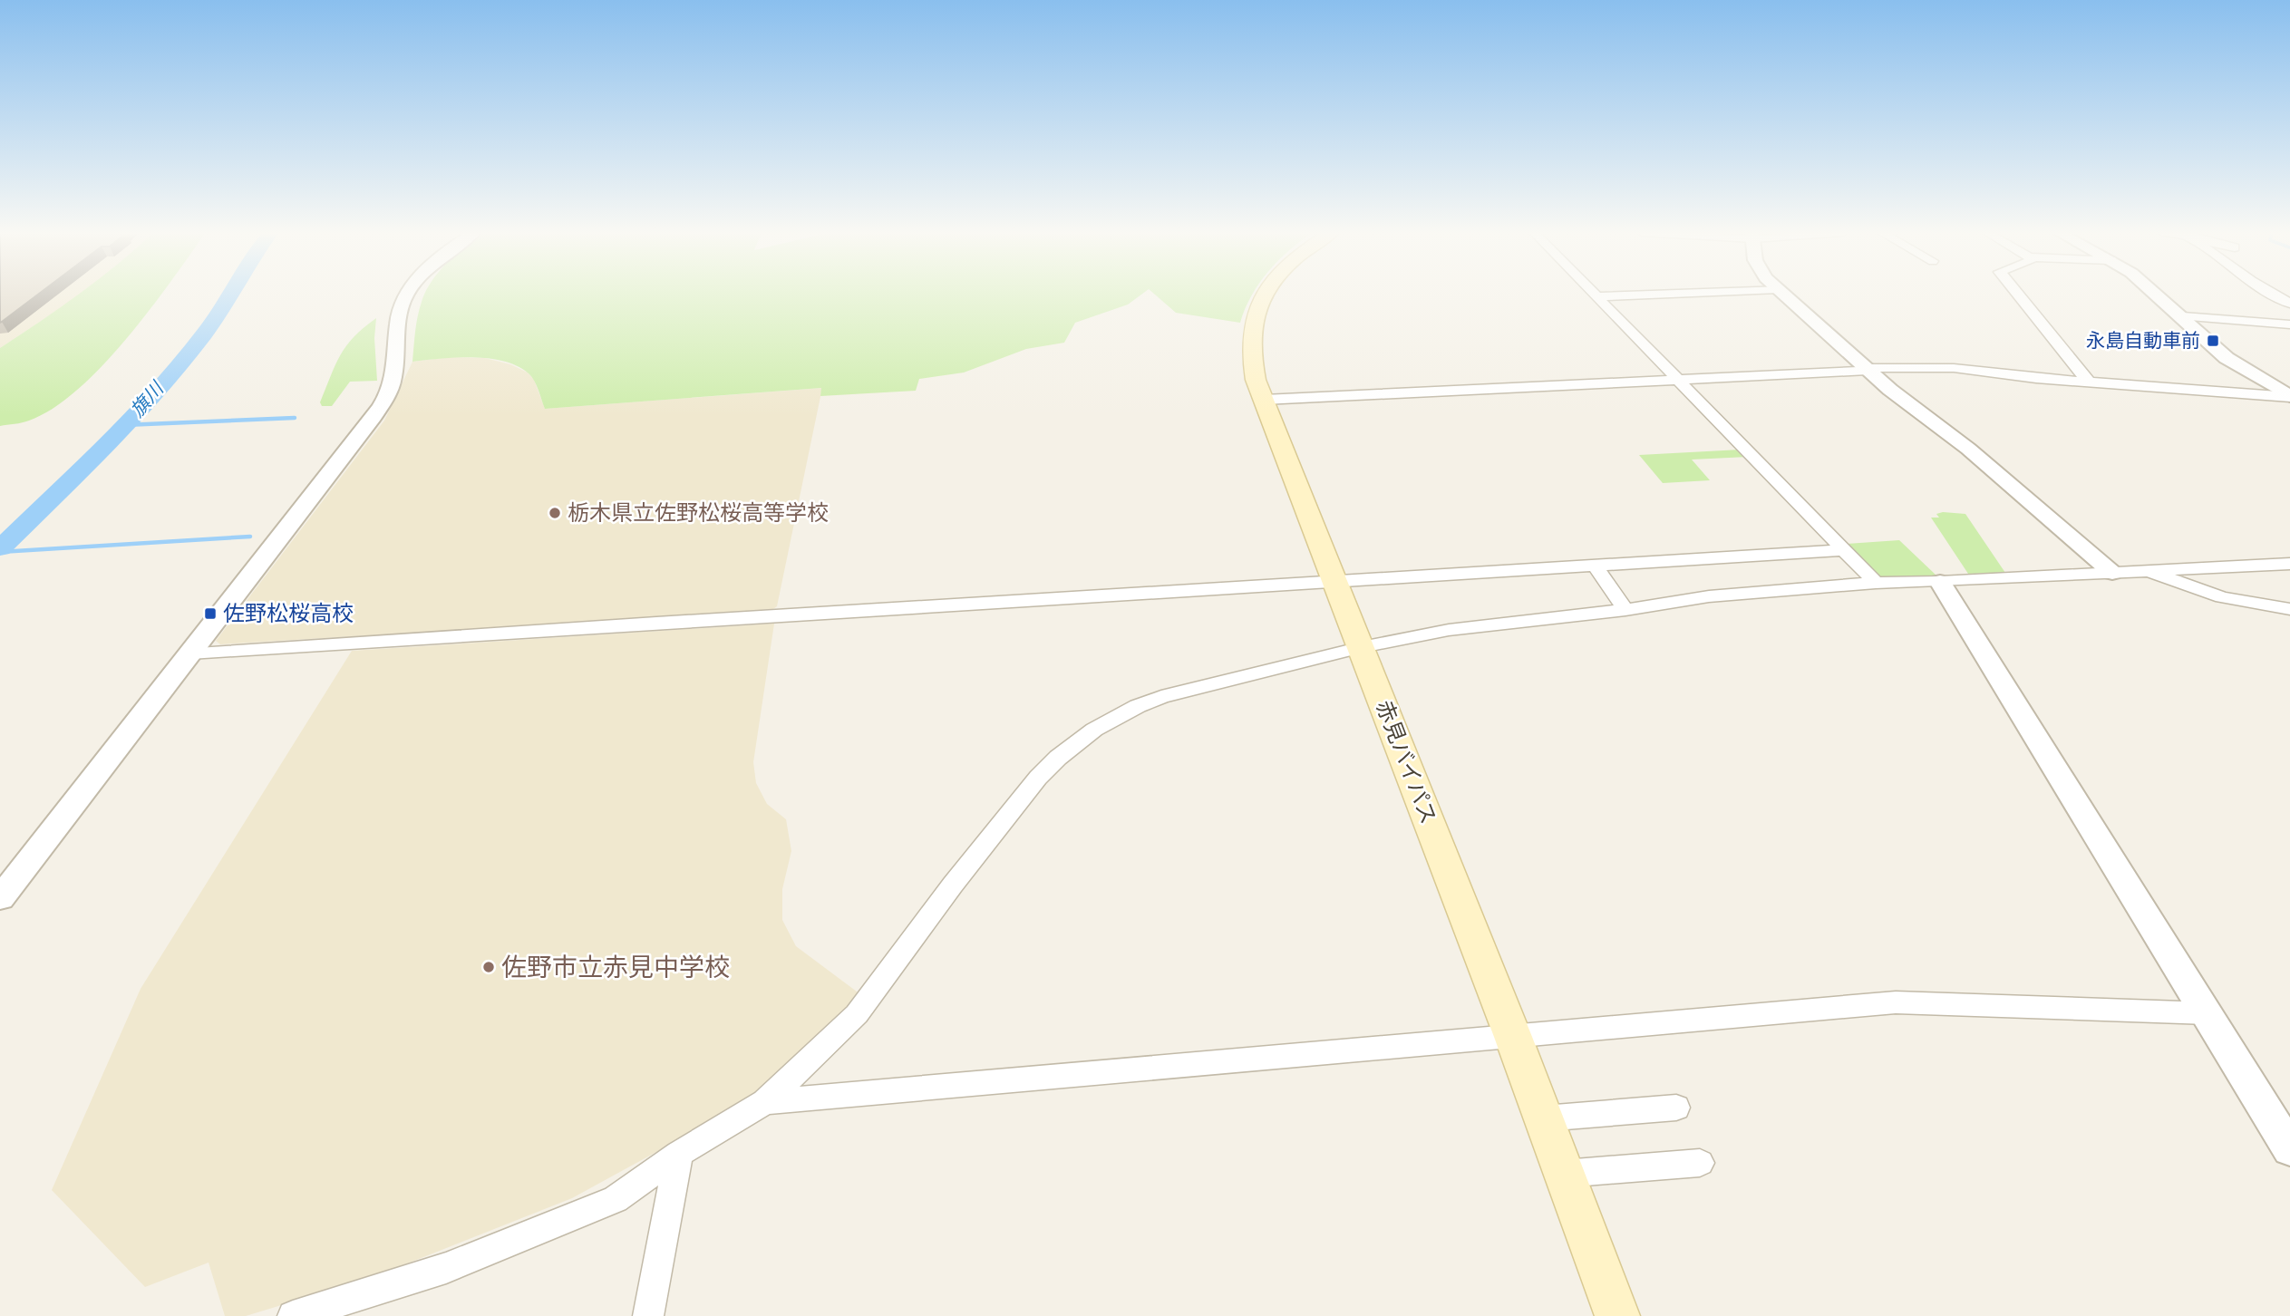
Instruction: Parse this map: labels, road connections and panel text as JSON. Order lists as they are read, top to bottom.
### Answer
{
  "streets": {
    "main road": ["赤見バイパス"]
  },
  "water": ["旗川"],
  "places": {
    "transit": ["永島自動車前", "佐野松桜高校"],
    "other": ["栃木県立佐野松桜高等学校", "佐野市立赤見中学校"]
  }
}
